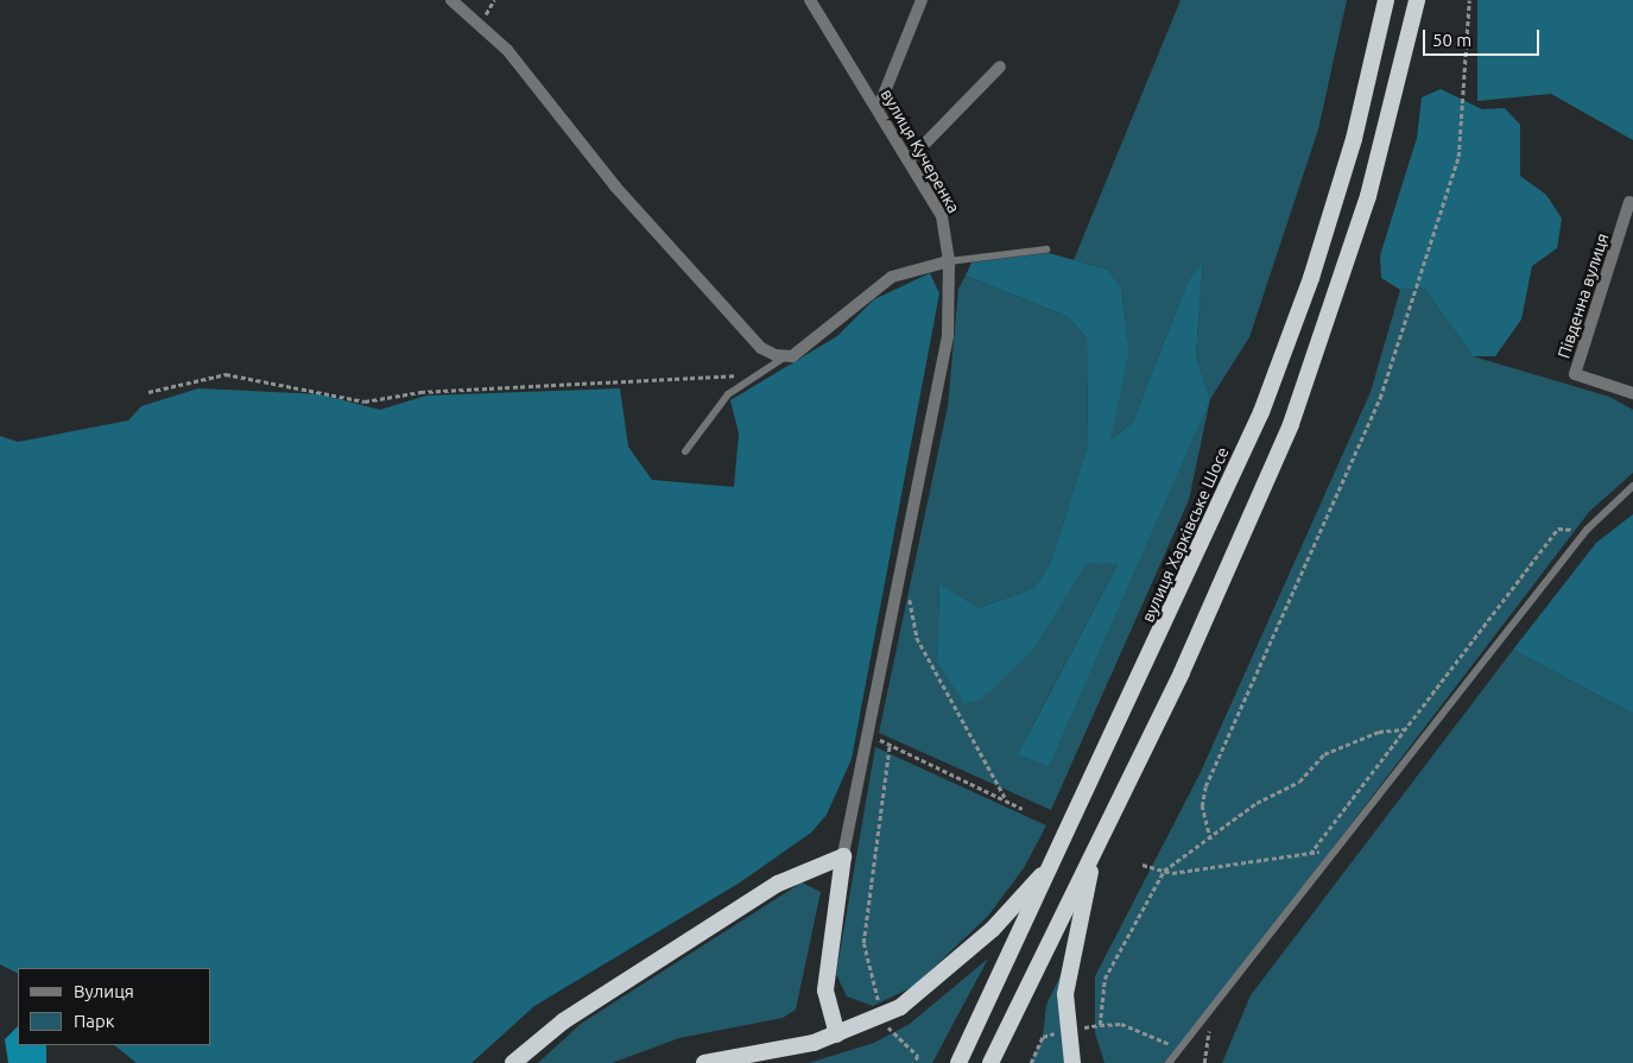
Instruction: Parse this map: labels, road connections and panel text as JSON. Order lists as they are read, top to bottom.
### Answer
{
  "streets": {
    "highway": ["вулиця Харківське Шосе"],
    "street": ["вулиця Кучеренка", "Південна вулиця"]
  },
  "legend": ["Вулиця", "Парк"],
  "scale_bar": "50 m"
}
